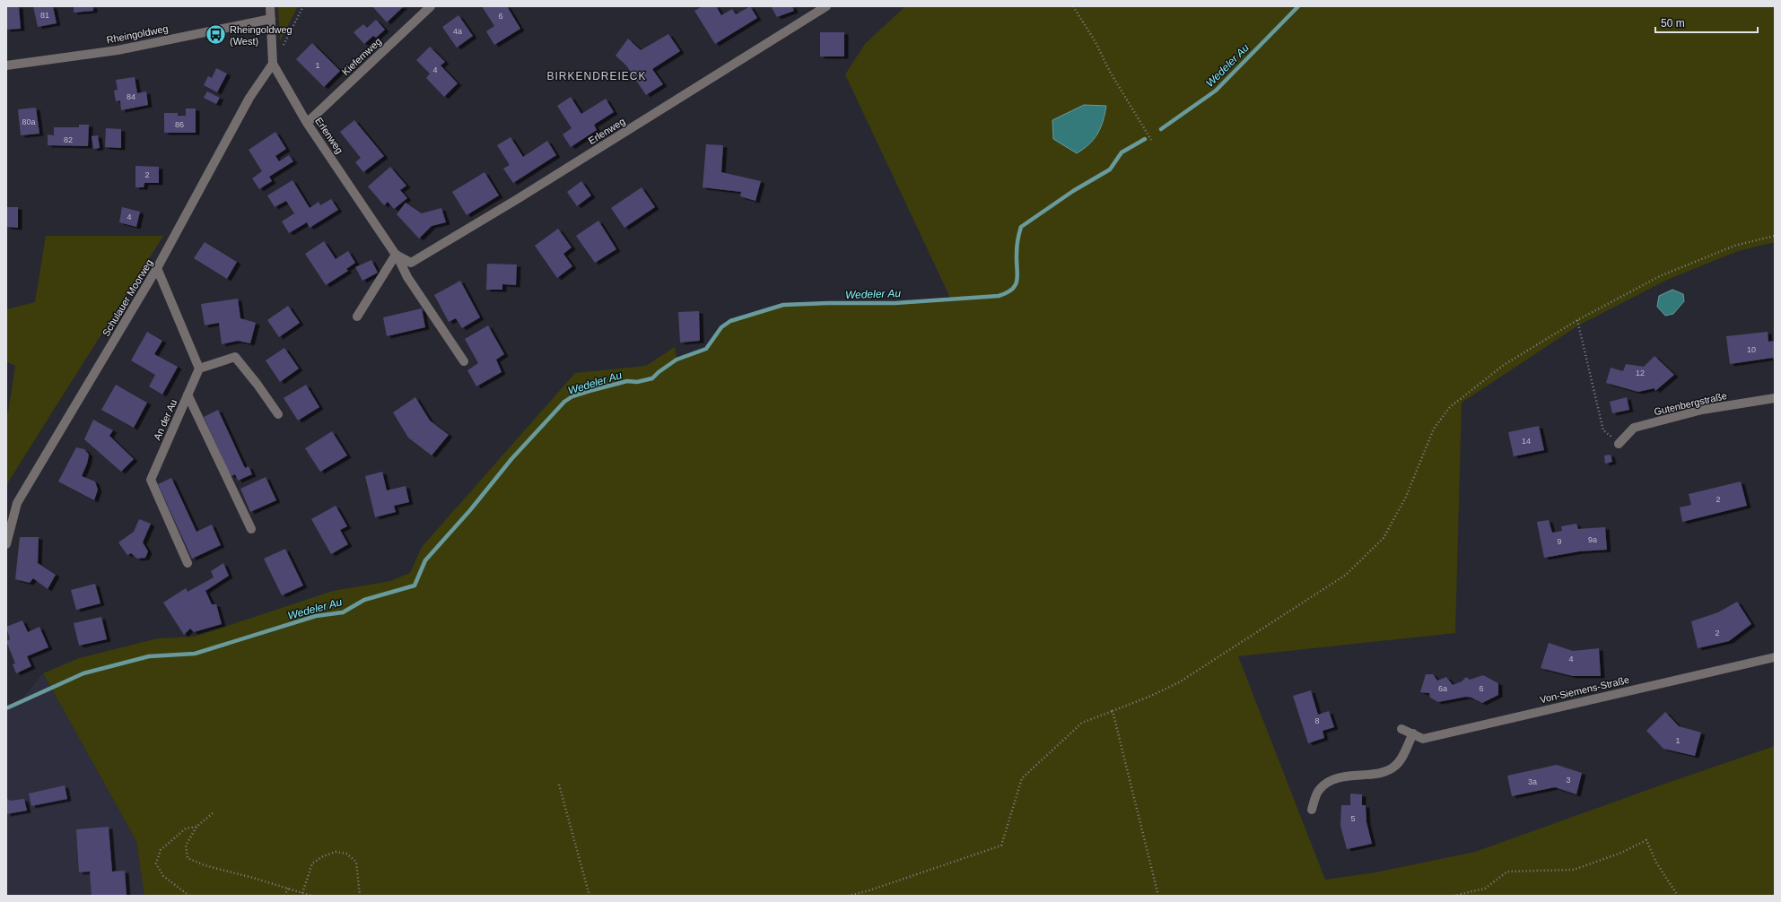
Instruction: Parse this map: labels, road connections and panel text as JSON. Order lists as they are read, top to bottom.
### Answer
{
  "streets": {
    "street": [
      "Rheingoldweg",
      "Kiefernweg",
      "Erlenweg",
      "Schulauer Moorweg",
      "Gutenbergstraße",
      "An der Au",
      "Von-Siemens-Straße"
    ]
  },
  "crossings": [
    ["Rheingoldweg", "Erlenweg"],
    ["Kiefernweg", "Erlenweg"],
    ["Erlenweg", "Schulauer Moorweg"]
  ],
  "districts": ["BIRKENDREIECK"],
  "water": ["Wedeler Au"],
  "places": {
    "bus stop": ["Rheingoldweg (West)"]
  },
  "house_numbers": [
    "81",
    "6",
    "4a",
    "1",
    "4",
    "84",
    "80a",
    "86",
    "82",
    "2",
    "4",
    "10",
    "12",
    "14",
    "2",
    "9a",
    "9",
    "2",
    "4",
    "6a",
    "6",
    "8",
    "1",
    "3",
    "3a",
    "5"
  ],
  "scale_bar": "50 m"
}
